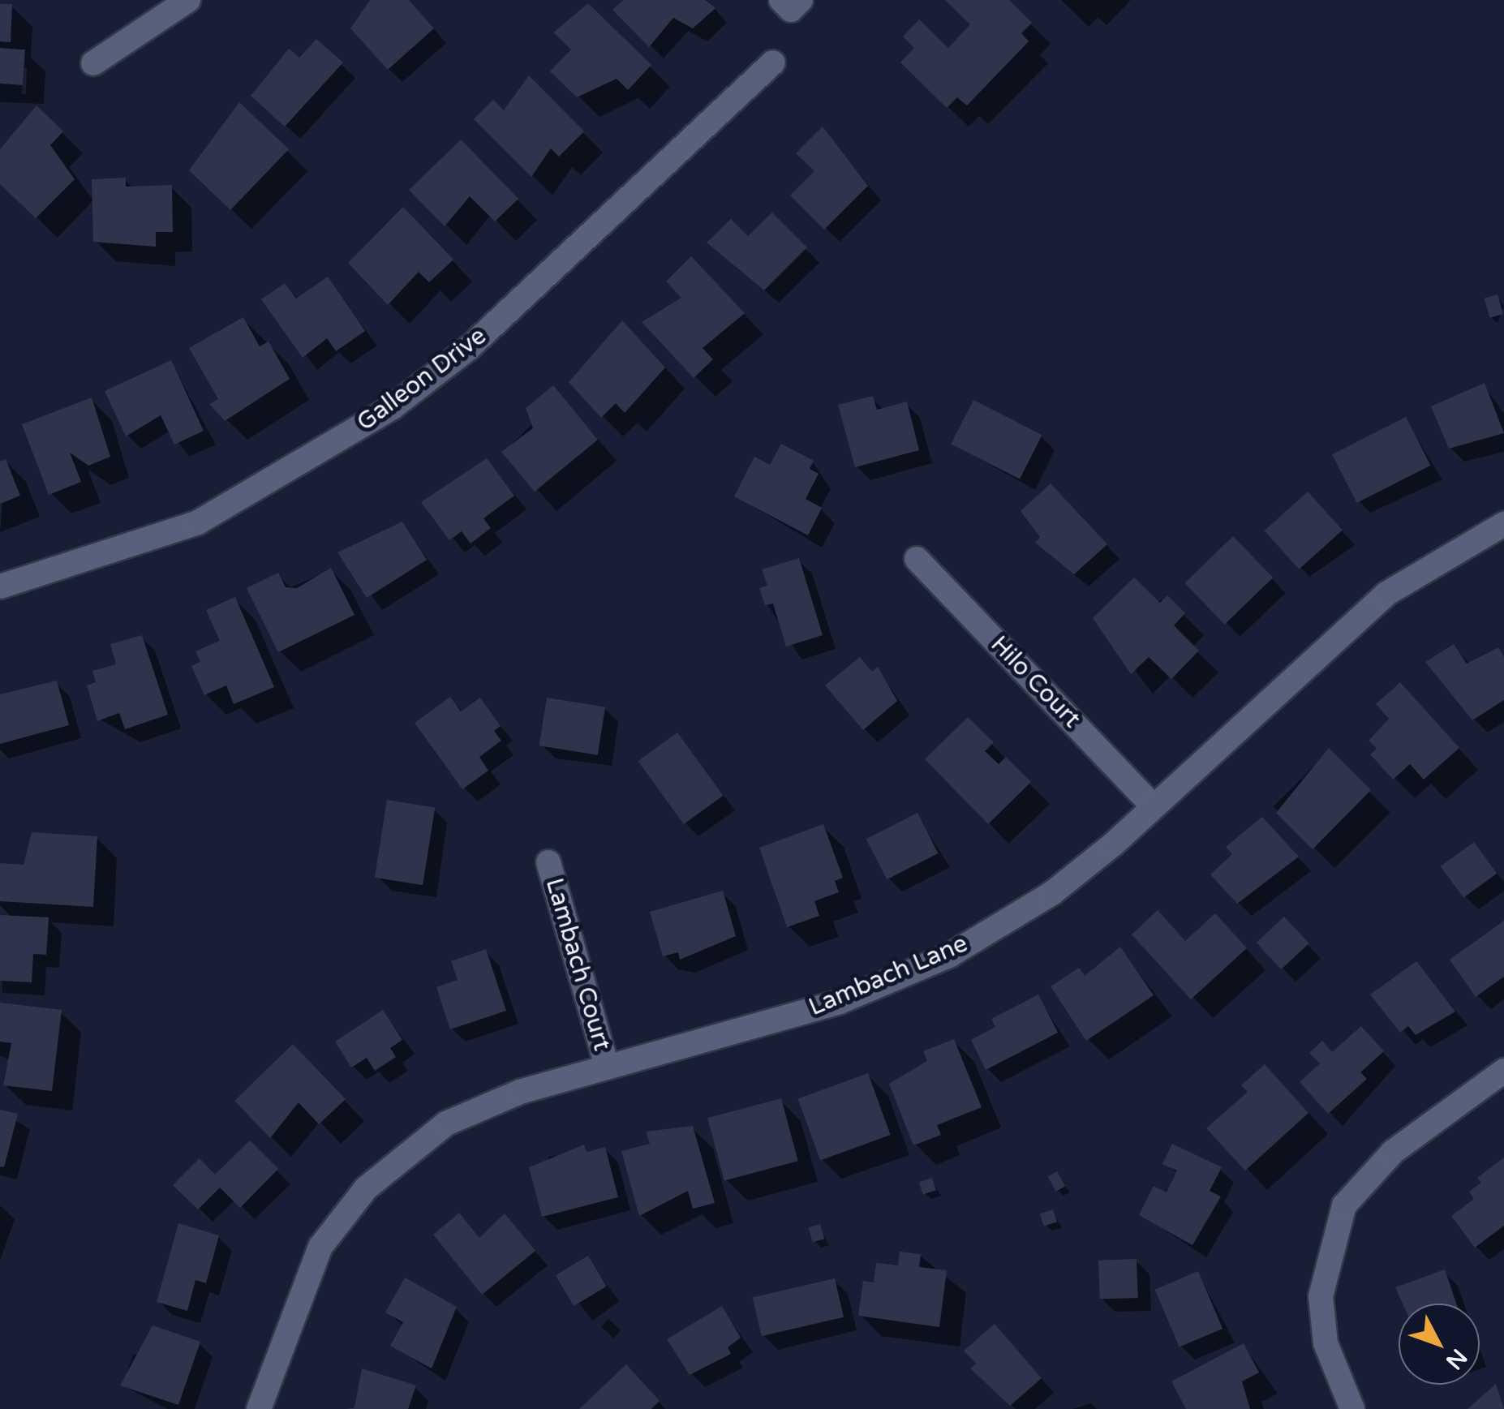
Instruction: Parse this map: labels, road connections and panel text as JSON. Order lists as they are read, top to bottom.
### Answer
{
  "streets": {
    "street": [
      "Galleon Drive",
      "Hilo Court",
      "Lambach Court",
      "Lambach Lane"
    ]
  },
  "crossings": [
    ["Hilo Court", "Lambach Lane"],
    ["Lambach Court", "Lambach Lane"]
  ],
  "north": "bottom right"
}
